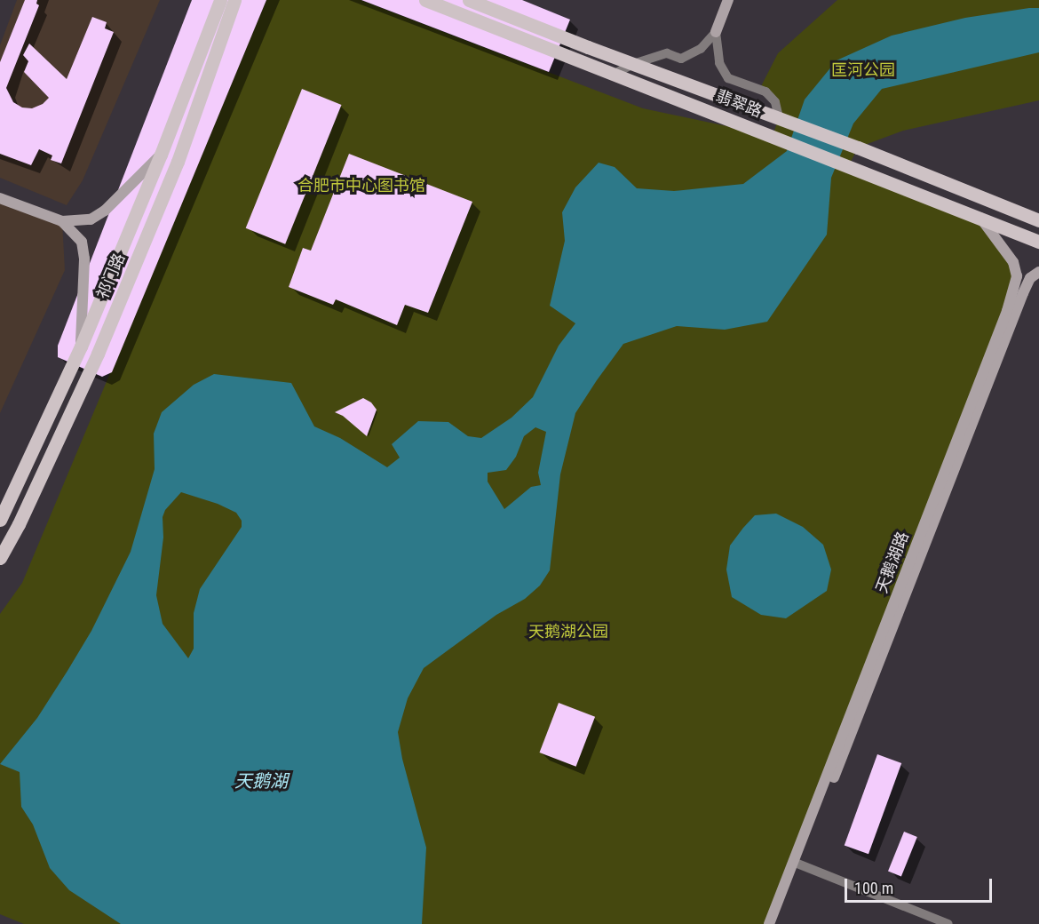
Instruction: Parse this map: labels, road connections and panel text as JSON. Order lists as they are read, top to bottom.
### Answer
{
  "streets": {
    "main road": ["翡翠路", "祁门路"],
    "street": ["天鹅湖路"]
  },
  "crossings": [
    ["翡翠路", "天鹅湖路"]
  ],
  "water": ["天鹅湖"],
  "parks": ["匡河公园", "合肥市中心图书馆", "天鹅湖公园"],
  "scale_bar": "100 m"
}
